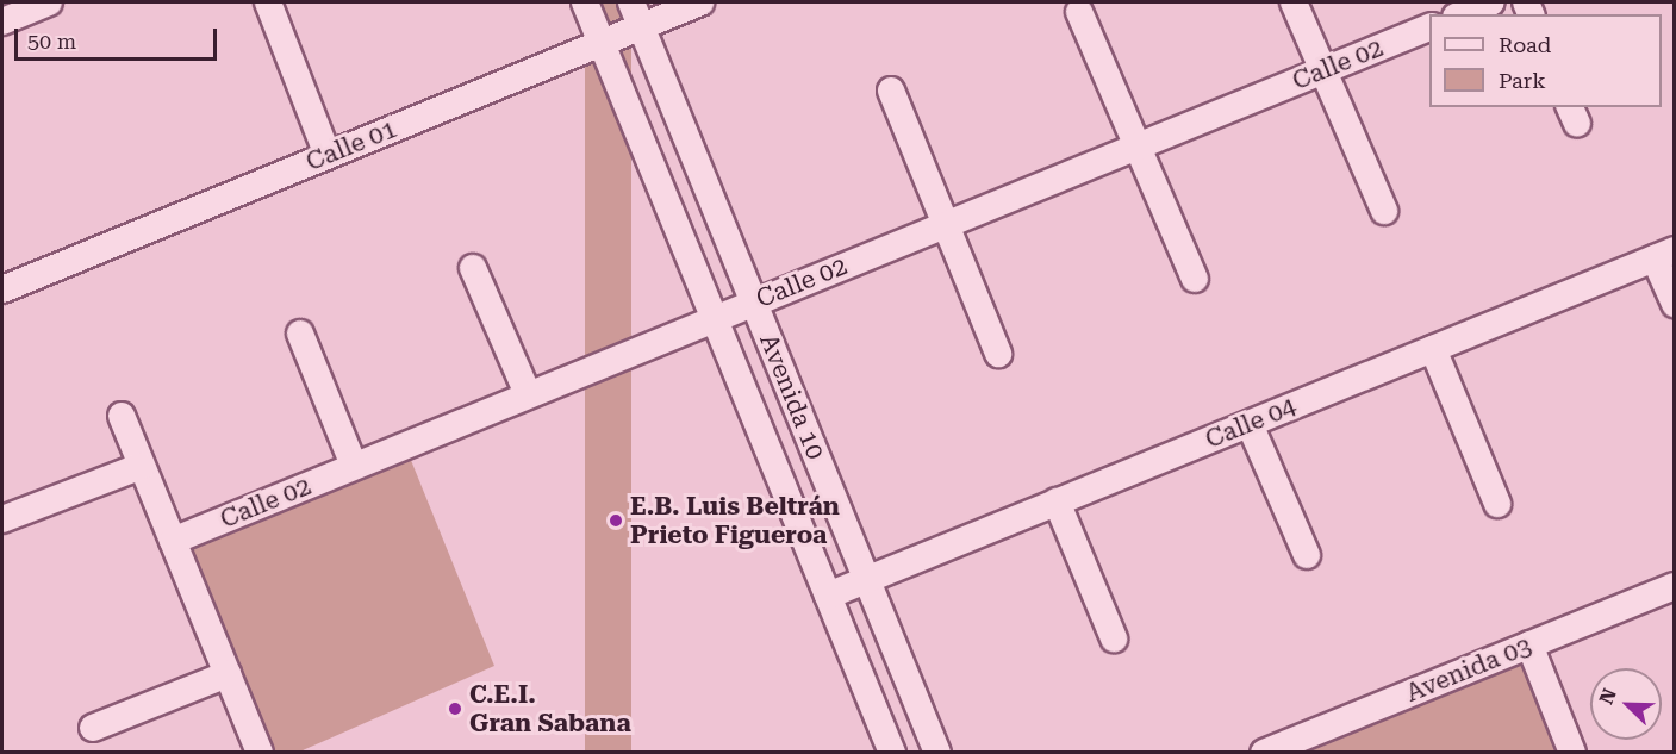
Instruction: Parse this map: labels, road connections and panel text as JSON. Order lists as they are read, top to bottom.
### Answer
{
  "streets": {
    "street": [
      "Calle 02",
      "Calle 01",
      "Avenida 10",
      "Calle 04",
      "Avenida 03"
    ]
  },
  "crossings": [
    ["Calle 02", "Avenida 10"],
    ["Calle 01", "Avenida 10"],
    ["Avenida 10", "Calle 04"]
  ],
  "places": ["E.B. Luis Beltrán Prieto Figueroa", "C.E.I. Gran Sabana"],
  "legend": ["Road", "Park"],
  "scale_bar": "50 m",
  "north": "top left"
}
